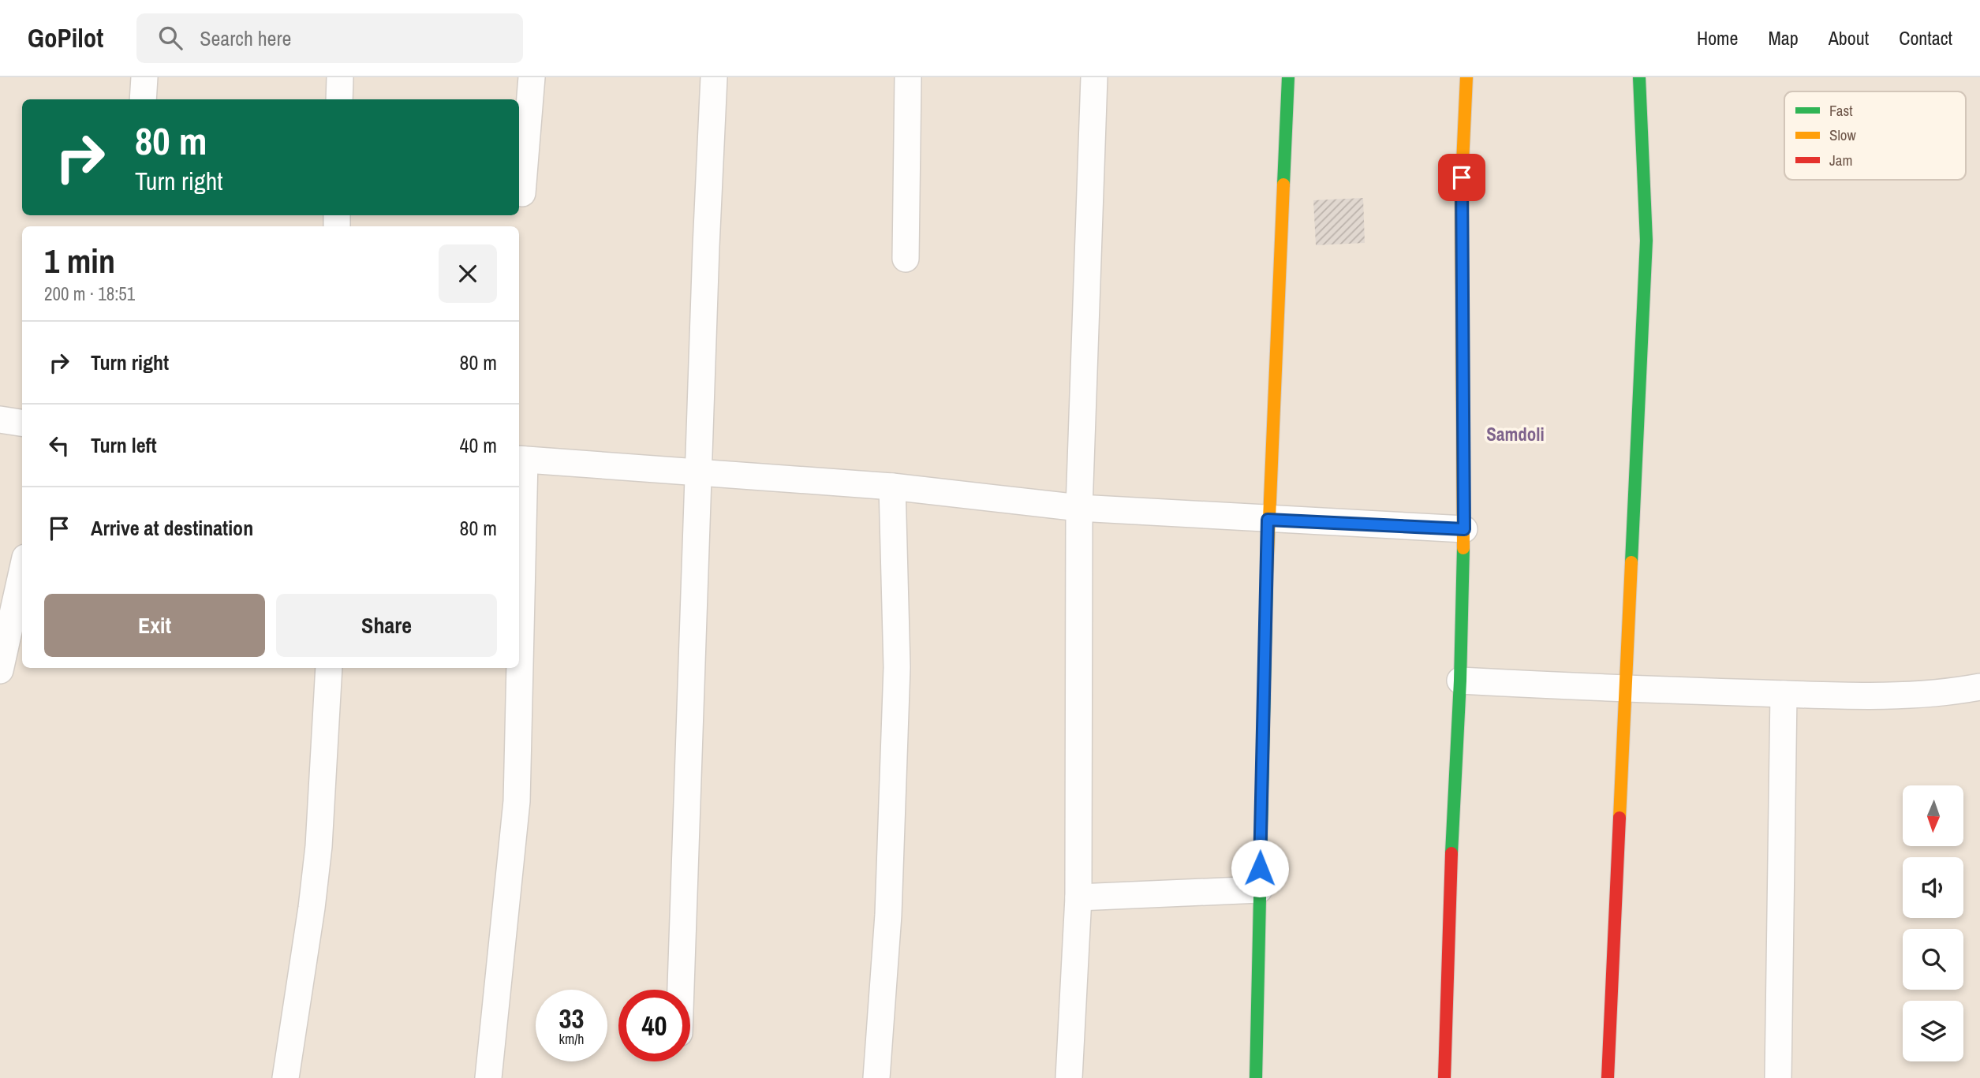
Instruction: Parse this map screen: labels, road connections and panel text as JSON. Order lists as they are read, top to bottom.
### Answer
{
  "districts": ["Samdoli"],
  "legend": ["Fast", "Slow", "Jam"],
  "north": "bottom",
  "page": {
    "header": "GoPilot",
    "search": "Search here",
    "nav": [
      "Home",
      "Map",
      "About",
      "Contact"
    ],
    "turn": ["80 m", "Turn right"],
    "heading": ["1 min", "200 m · 18:51"],
    "list": [
      {
        "name": "Turn right",
        "value": "80 m"
      },
      {
        "name": "Turn left",
        "value": "40 m"
      },
      {
        "name": "Arrive at destination",
        "value": "80 m"
      }
    ],
    "buttons": ["Exit", "Share"],
    "speed": "33 km/h",
    "limit": "40"
  }
}
